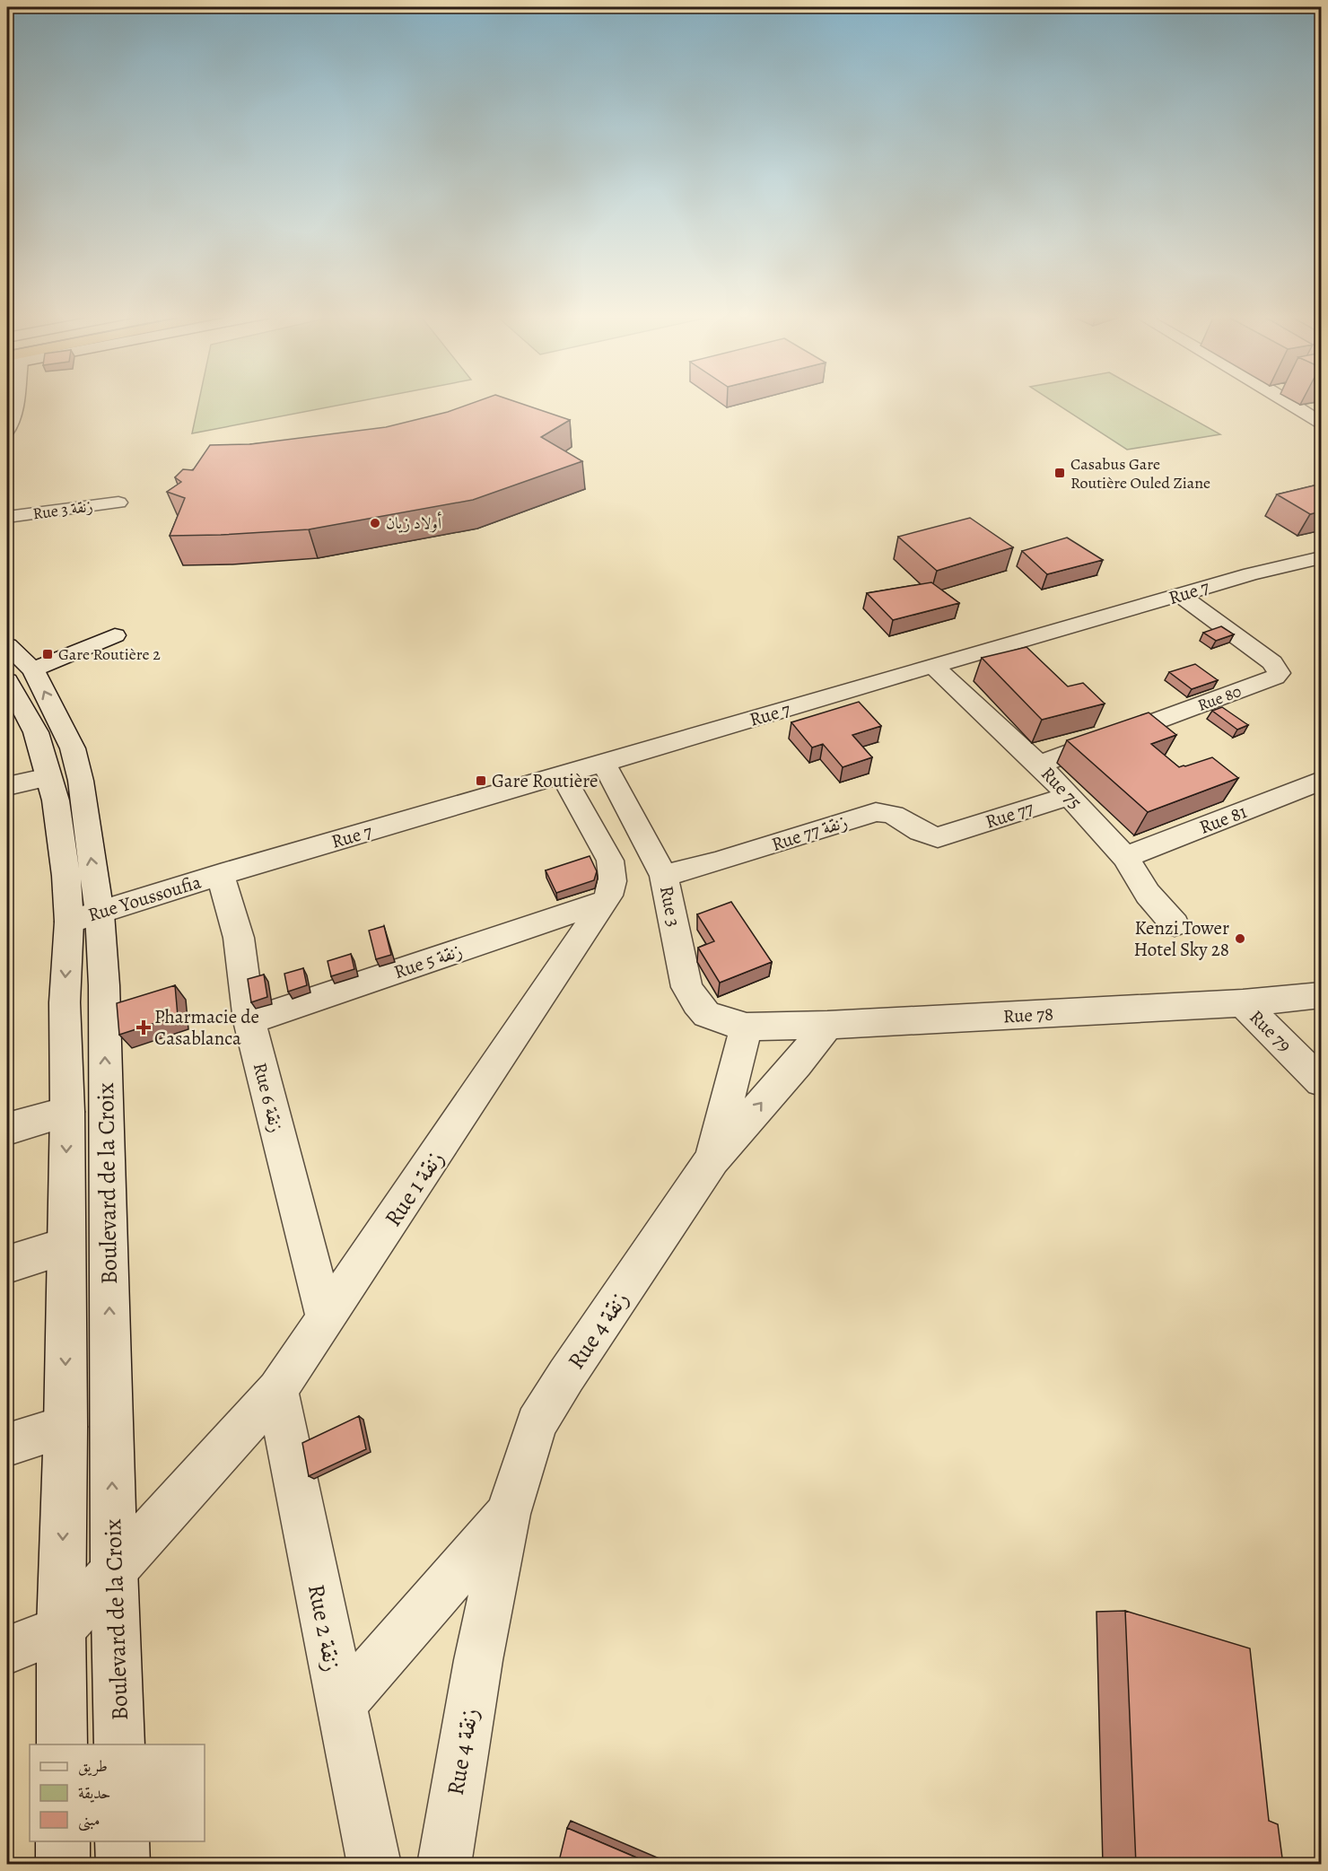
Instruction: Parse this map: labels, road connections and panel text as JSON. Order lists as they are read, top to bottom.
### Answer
{
  "streets": {
    "street": [
      "Rue 3 زنقة",
      "Rue 7",
      "Rue 80",
      "Rue 75",
      "Rue 77",
      "Rue 81",
      "Rue 77 زنقة",
      "Rue Youssoufia",
      "Rue 3",
      "Rue 5 زنقة",
      "Rue 78",
      "Rue 79",
      "Rue 6 زنقة",
      "Boulevard de la Croix",
      "Rue 1 زنقة",
      "Rue 4 زنقة",
      "Rue 2 زنقة"
    ]
  },
  "crossings": [
    ["Rue 7", "Rue 80"],
    ["Rue 7", "Rue 75"],
    ["Rue 7", "Rue Youssoufia"],
    ["Rue 7", "Rue 3"],
    ["Rue 7", "Rue 6 زنقة"],
    ["Rue 7", "Rue 1 زنقة"],
    ["Rue 80", "Rue 75"],
    ["Rue 75", "Rue 77"],
    ["Rue 75", "Rue 81"],
    ["Rue 77", "Rue 77 زنقة"],
    ["Rue 77 زنقة", "Rue 3"],
    ["Rue Youssoufia", "Rue 6 زنقة"],
    ["Rue Youssoufia", "Boulevard de la Croix"],
    ["Rue 3", "Rue 78"],
    ["Rue 3", "Rue 4 زنقة"],
    ["Rue 5 زنقة", "Rue 6 زنقة"],
    ["Rue 5 زنقة", "Rue 1 زنقة"],
    ["Rue 78", "Rue 79"],
    ["Rue 78", "Rue 4 زنقة"],
    ["Rue 6 زنقة", "Rue 1 زنقة"],
    ["Boulevard de la Croix", "Rue 1 زنقة"],
    ["Rue 1 زنقة", "Rue 2 زنقة"],
    ["Rue 4 زنقة", "Rue 2 زنقة"]
  ],
  "places": {
    "transit": ["Casabus Gare Routière Ouled Ziane", "Gare Routière 2", "Gare Routière"],
    "other": ["أولاد زيان", "Kenzi Tower Hotel Sky 28"],
    "health": ["Pharmacie de Casablanca"]
  },
  "legend": ["طريق", "حديقة", "مبنى"]
}
